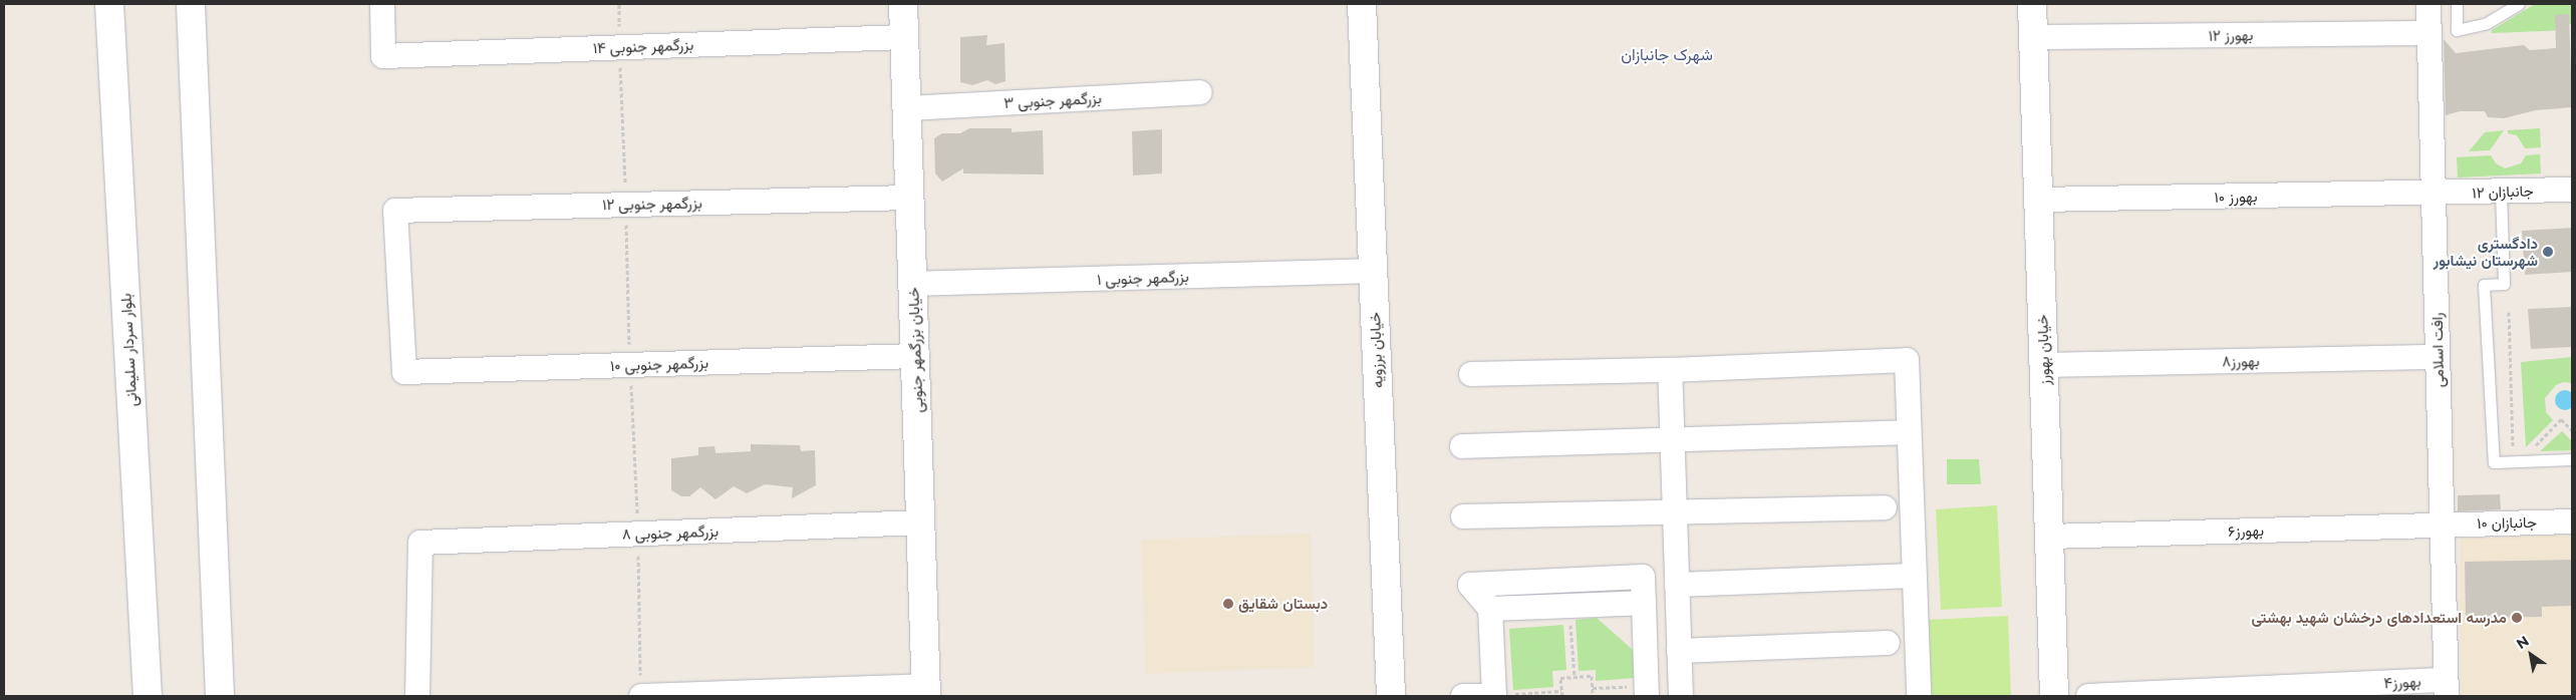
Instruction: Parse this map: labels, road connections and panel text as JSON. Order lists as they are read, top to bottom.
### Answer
{
  "streets": {
    "main road": [
      "بلوار سردار سلیمانی",
      "خیابان بزرگمهر جنوبی",
      "خیابان برزویه",
      "خیابان بهورز"
    ],
    "street": [
      "بهورز ۱۲",
      "بزرگمهر جنوبی ۱۴",
      "بزرگمهر جنوبی ۳",
      "جانبازان ۱۲",
      "بهورز ۱۰",
      "بزرگمهر جنوبی ۱۲",
      "بزرگمهر جنوبی ۱",
      "رافت اسلامی",
      "بهورز۸",
      "بزرگمهر جنوبی ۱۰",
      "جانبازان ۱۰",
      "بهورز۶",
      "بزرگمهر جنوبی ۸",
      "بهورز۴"
    ]
  },
  "crossings": [
    ["بهورز ۱۲", "خیابان بهورز"],
    ["بهورز ۱۲", "رافت اسلامی"],
    ["بزرگمهر جنوبی ۱۴", "خیابان بزرگمهر جنوبی"],
    ["بزرگمهر جنوبی ۳", "خیابان بزرگمهر جنوبی"],
    ["جانبازان ۱۲", "بهورز ۱۰"],
    ["جانبازان ۱۲", "رافت اسلامی"],
    ["بهورز ۱۰", "خیابان بهورز"],
    ["بهورز ۱۰", "رافت اسلامی"],
    ["بزرگمهر جنوبی ۱۲", "خیابان بزرگمهر جنوبی"],
    ["بزرگمهر جنوبی ۱۲", "بزرگمهر جنوبی ۱۰"],
    ["بزرگمهر جنوبی ۱", "خیابان بزرگمهر جنوبی"],
    ["بزرگمهر جنوبی ۱", "خیابان برزویه"],
    ["خیابان بزرگمهر جنوبی", "بزرگمهر جنوبی ۱۰"],
    ["خیابان بزرگمهر جنوبی", "بزرگمهر جنوبی ۸"],
    ["خیابان بهورز", "بهورز۸"],
    ["خیابان بهورز", "بهورز۶"],
    ["رافت اسلامی", "بهورز۸"],
    ["رافت اسلامی", "جانبازان ۱۰"],
    ["رافت اسلامی", "بهورز۶"],
    ["رافت اسلامی", "بهورز۴"],
    ["جانبازان ۱۰", "بهورز۶"]
  ],
  "districts": ["شهرک جانبازان"],
  "places": ["دادگستری شهرستان نیشابور", "دبستان شقایق", "مدرسه استعدادهای درخشان شهید بهشتی"],
  "north": "top left"
}
